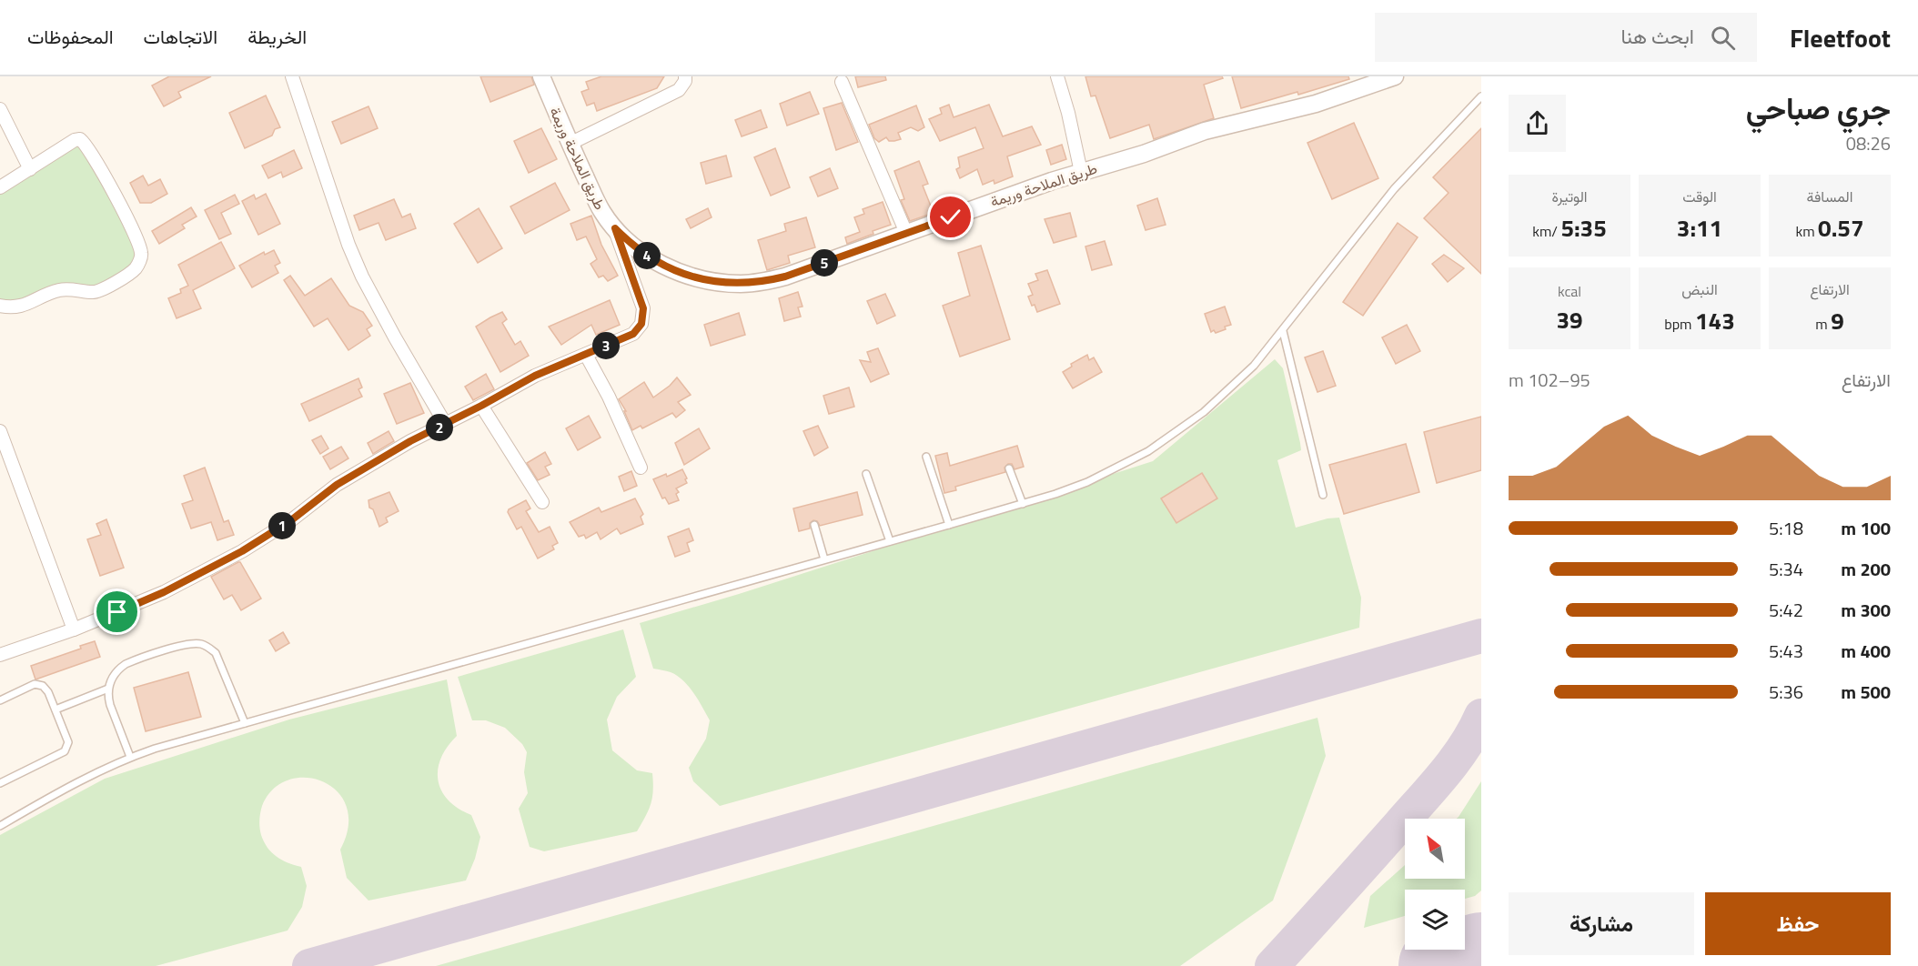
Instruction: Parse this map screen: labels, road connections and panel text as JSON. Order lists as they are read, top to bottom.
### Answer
{
  "streets": {
    "street": ["طريق الملاحة وريمة"]
  },
  "north": "top left",
  "page": {
    "header": "Fleetfoot",
    "search": "ابحث هنا",
    "nav": ["الخريطة", "الاتجاهات", "المحفوظات"],
    "heading": ["جري صباحي", "08:26"],
    "stats": [
      ["المسافة", "0.57 km"],
      ["الوقت", "3:11"],
      ["الوتيرة", "5:35 /km"],
      ["الارتفاع", "9 m"],
      ["النبض", "143 bpm"],
      ["kcal", "39"]
    ],
    "pins": [
      "4",
      "5",
      "3",
      "2",
      "1"
    ],
    "chart": ["الارتفاع", "95–102 m"],
    "list": [
      {
        "name": "100 m",
        "note": "5:18"
      },
      {
        "name": "200 m",
        "note": "5:34"
      },
      {
        "name": "300 m",
        "note": "5:42"
      },
      {
        "name": "400 m",
        "note": "5:43"
      },
      {
        "name": "500 m",
        "note": "5:36"
      }
    ],
    "buttons": ["حفظ", "مشاركة"]
  }
}
